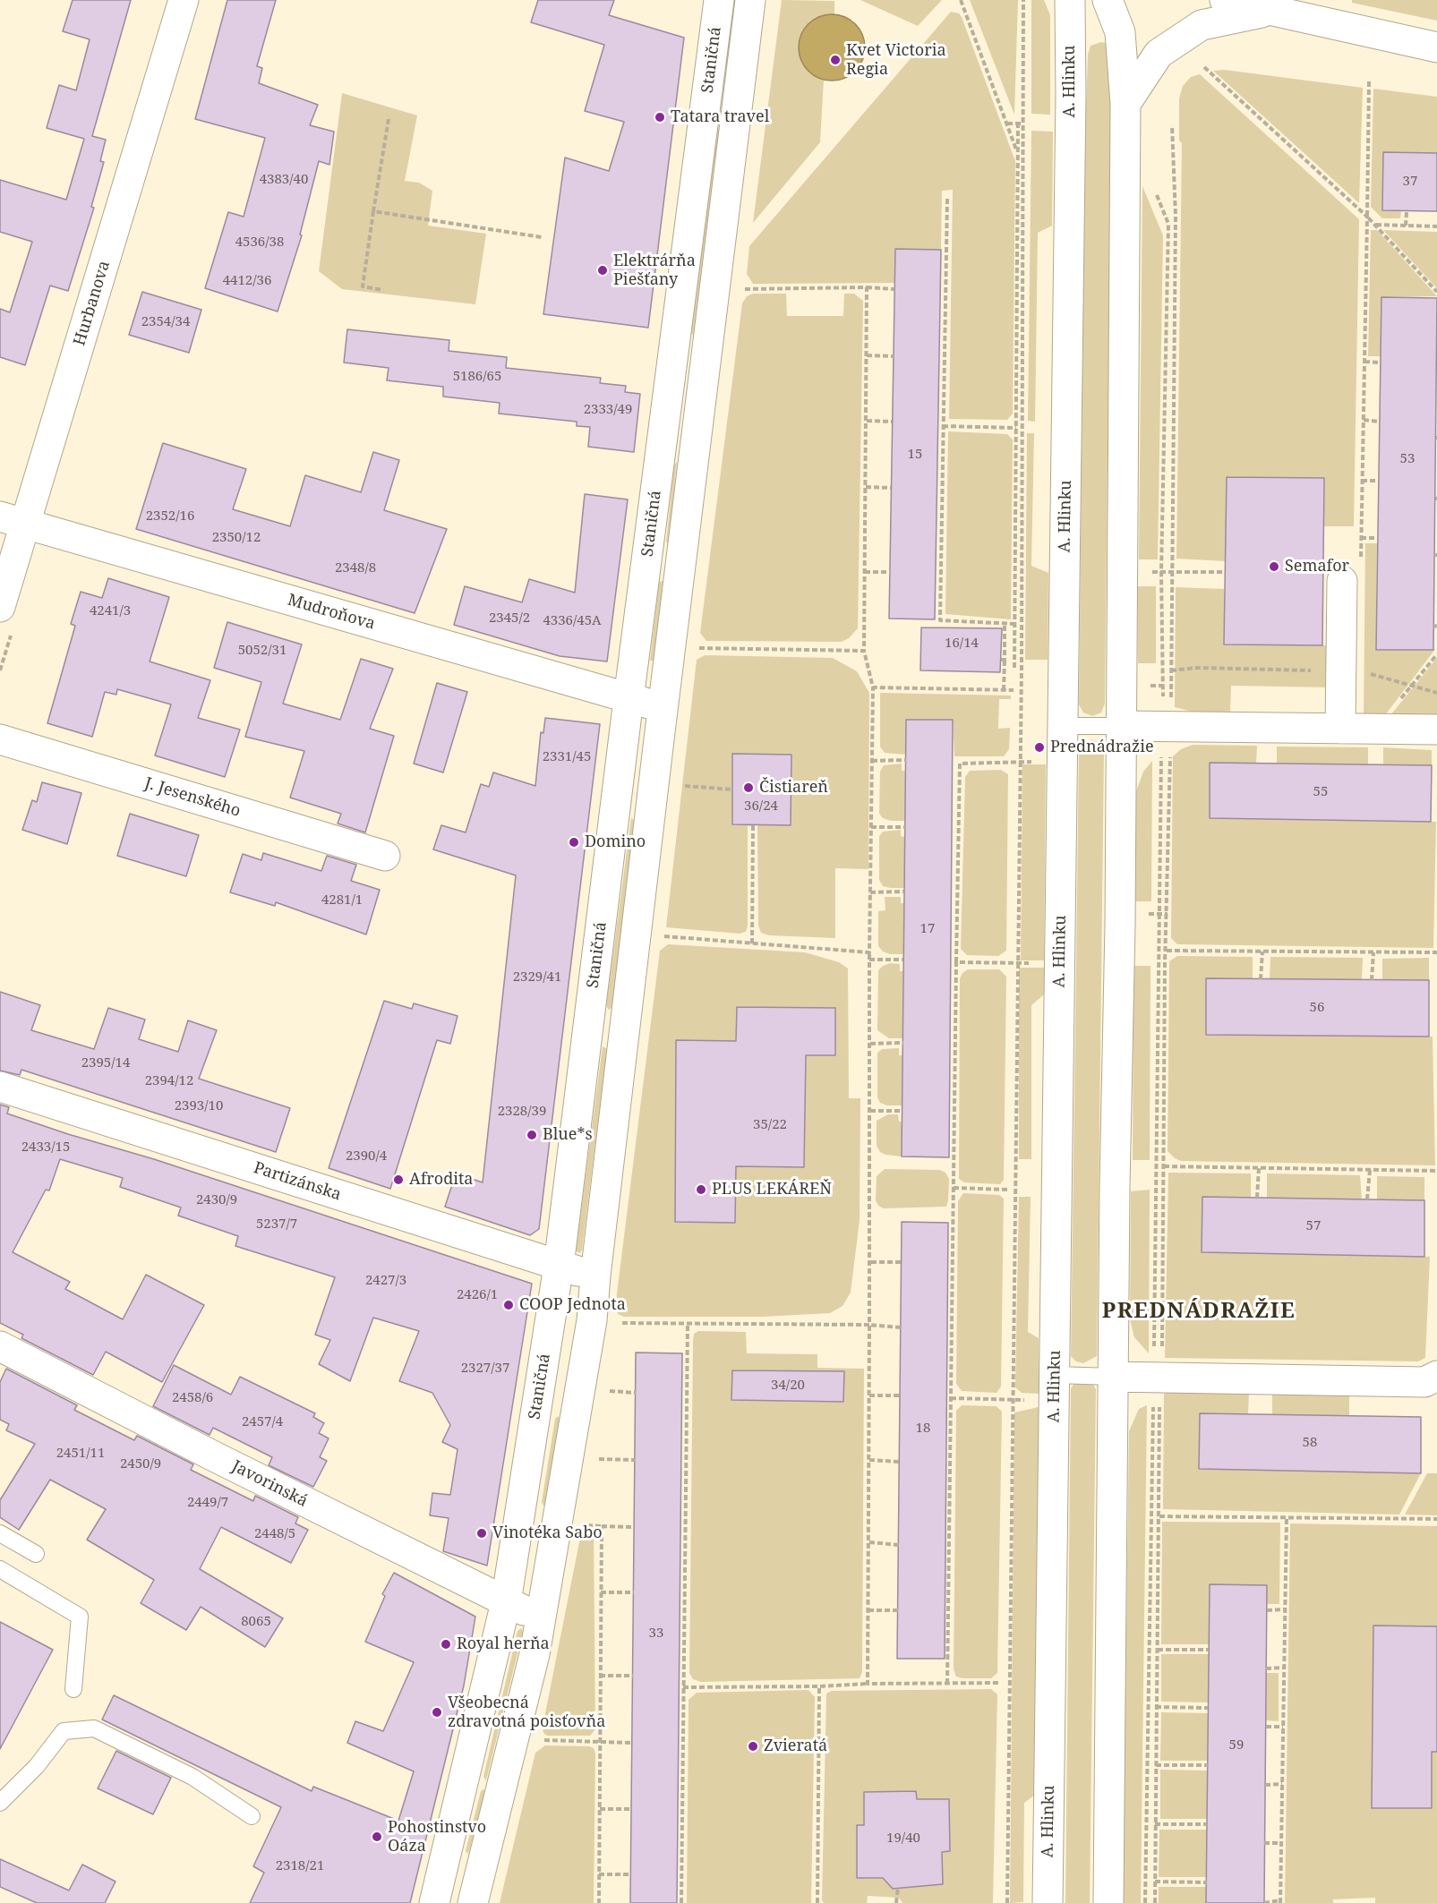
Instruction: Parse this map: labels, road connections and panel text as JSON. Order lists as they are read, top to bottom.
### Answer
{
  "streets": {
    "street": [
      "Staničná",
      "A. Hlinku",
      "Hurbanova",
      "Mudroňova",
      "J. Jesenského",
      "Partizánska",
      "Javorinská"
    ]
  },
  "crossings": [
    ["Staničná", "Mudroňova"],
    ["Staničná", "Partizánska"],
    ["Staničná", "Javorinská"],
    ["Hurbanova", "Mudroňova"]
  ],
  "districts": ["PREDNÁDRAŽIE"],
  "places": [
    "Kvet Victoria Regia",
    "Tatara travel",
    "Elektrárňa Piešťany",
    "Semafor",
    "Prednádražie",
    "Čistiareň",
    "Domino",
    "Blue*s",
    "Afrodita",
    "PLUS LEKÁREŇ",
    "COOP Jednota",
    "Vinotéka Sabo",
    "Royal herňa",
    "Všeobecná zdravotná poisťovňa",
    "Zvieratá",
    "Pohostinstvo Oáza"
  ],
  "house_numbers": [
    "4383/40",
    "37",
    "4536/38",
    "4412/36",
    "2354/34",
    "5186/65",
    "2333/49",
    "15",
    "53",
    "2352/16",
    "2350/12",
    "2348/8",
    "4241/3",
    "2345/2",
    "4336/45A",
    "16/14",
    "5052/31",
    "2331/45",
    "55",
    "36/24",
    "4281/1",
    "17",
    "2329/41",
    "56",
    "2395/14",
    "2394/12",
    "2393/10",
    "2328/39",
    "35/22",
    "2433/15",
    "2390/4",
    "2430/9",
    "5237/7",
    "57",
    "2427/3",
    "2426/1",
    "2327/37",
    "34/20",
    "2458/6",
    "2457/4",
    "18",
    "58",
    "2451/11",
    "2450/9",
    "2449/7",
    "2448/5",
    "8065",
    "33",
    "59",
    "19/40",
    "2318/21"
  ]
}
